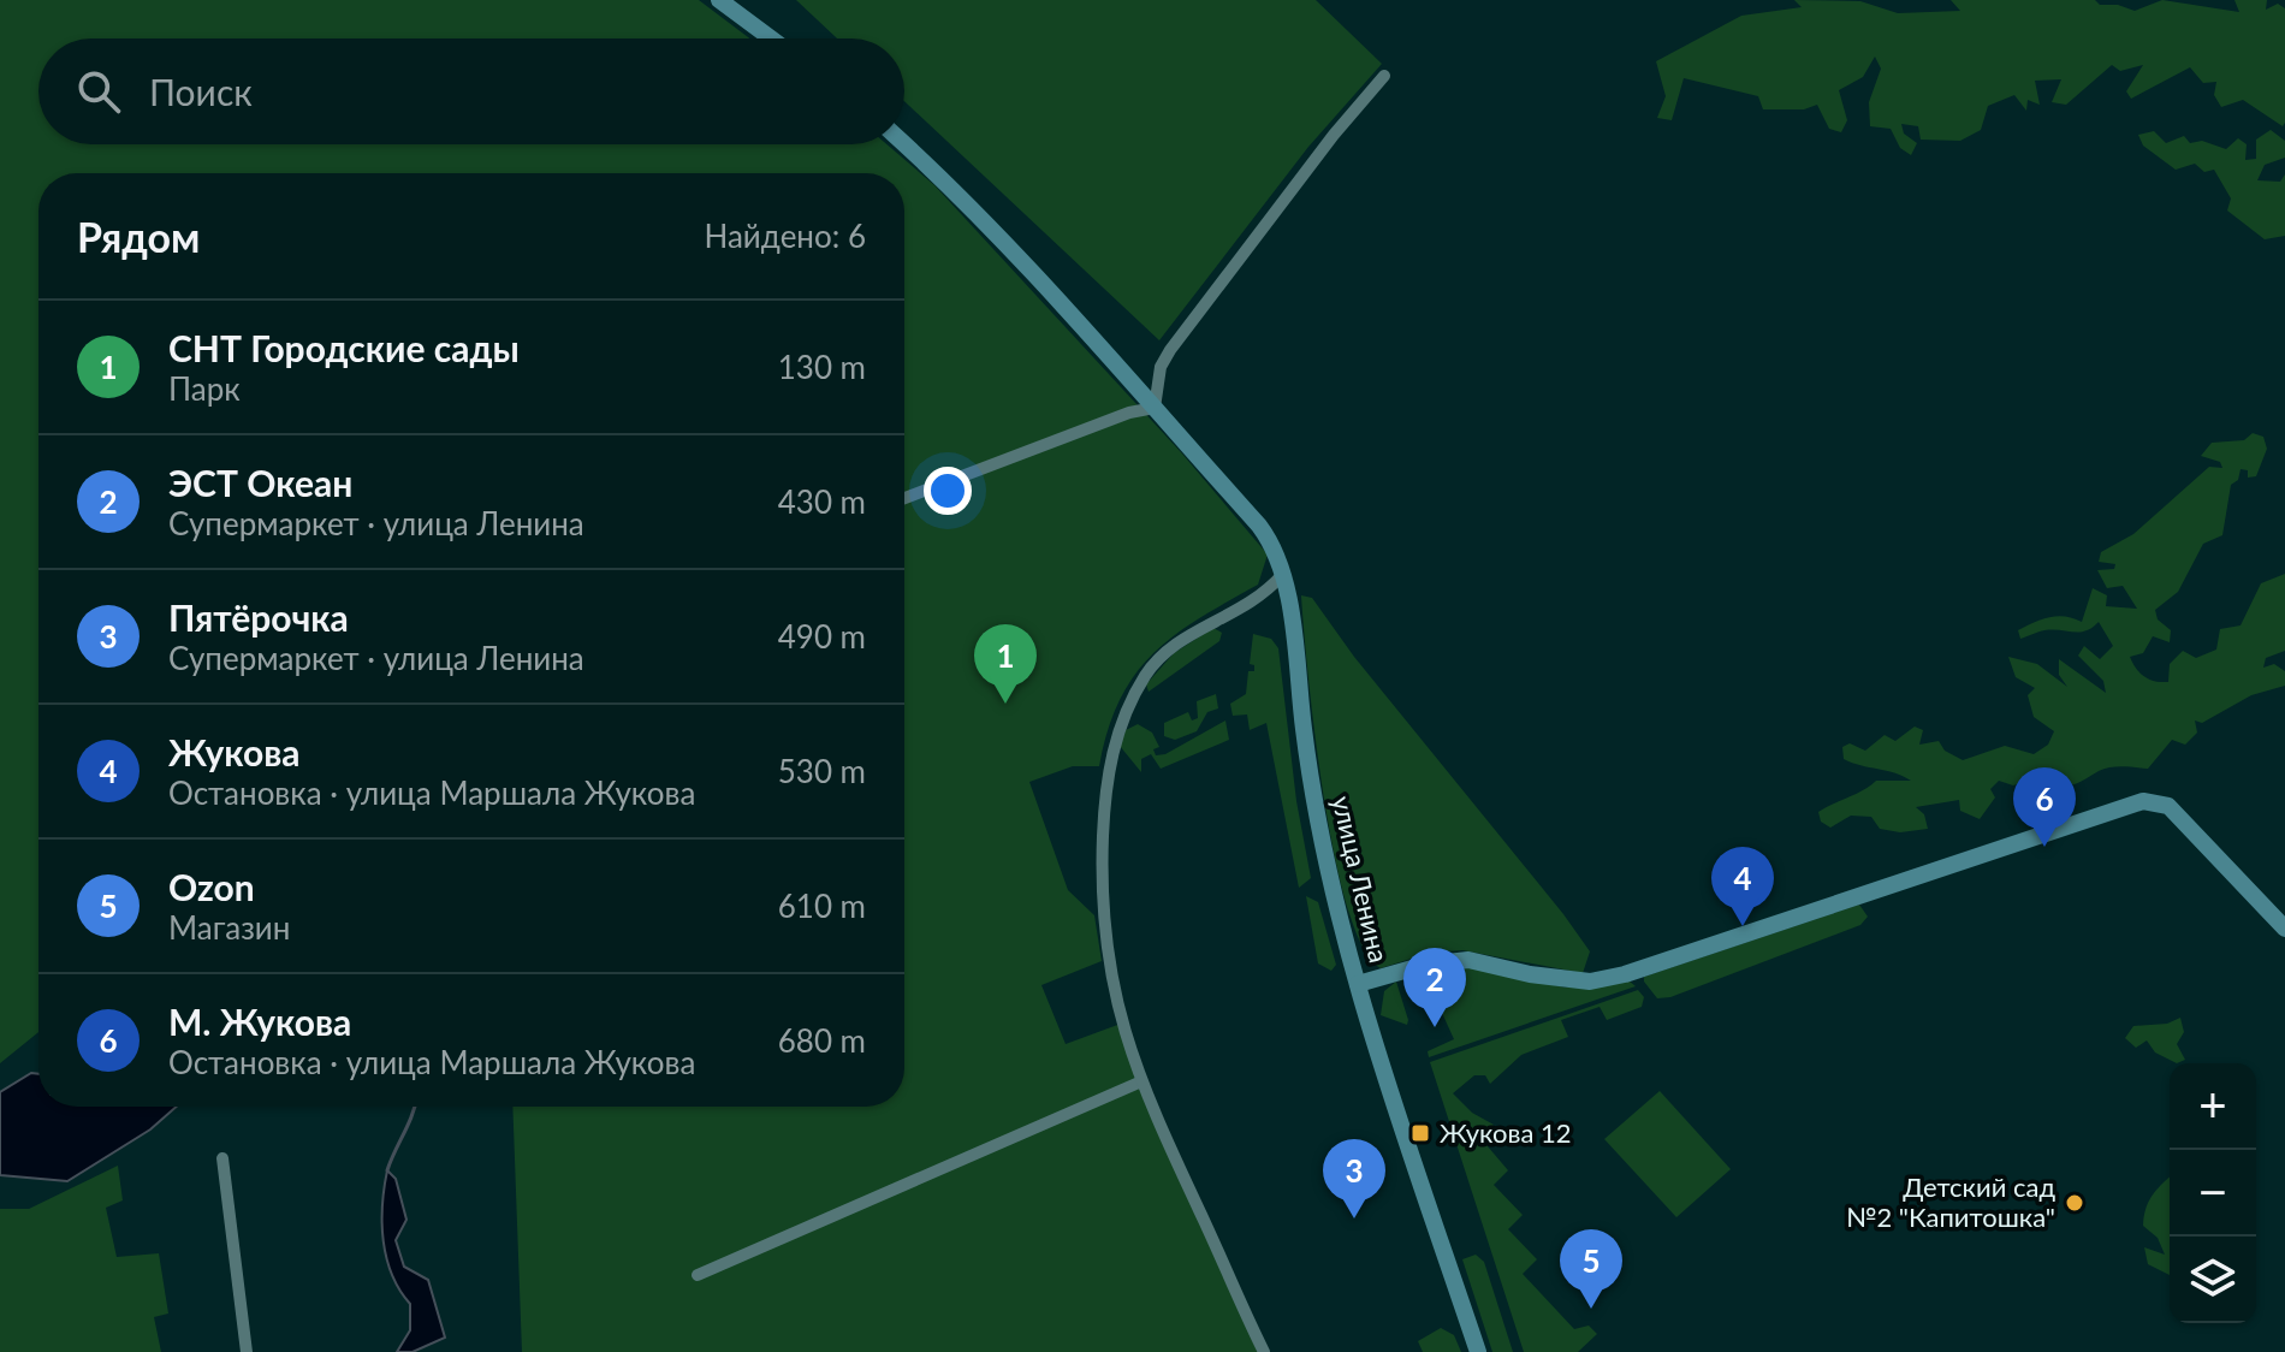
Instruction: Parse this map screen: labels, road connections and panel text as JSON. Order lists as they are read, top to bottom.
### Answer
{
  "streets": {
    "main road": ["улица Ленина"]
  },
  "places": {
    "transit": ["Жукова 12"],
    "other": ["Детский сад №2 \"Капитошка\""]
  },
  "page": {
    "search": "Поиск",
    "heading": ["Рядом", "Найдено: 6"],
    "list": [
      {
        "mark": "1",
        "name": "СНТ Городские сады",
        "note": "Парк",
        "value": "130 m"
      },
      {
        "mark": "2",
        "name": "ЭСТ Океан",
        "note": "Супермаркет · улица Ленина",
        "value": "430 m"
      },
      {
        "mark": "3",
        "name": "Пятёрочка",
        "note": "Супермаркет · улица Ленина",
        "value": "490 m"
      },
      {
        "mark": "4",
        "name": "Жукова",
        "note": "Остановка · улица Маршала Жукова",
        "value": "530 m"
      },
      {
        "mark": "5",
        "name": "Ozon",
        "note": "Магазин",
        "value": "610 m"
      },
      {
        "mark": "6",
        "name": "М. Жукова",
        "note": "Остановка · улица Маршала Жукова",
        "value": "680 m"
      }
    ],
    "pins": [
      "1",
      "6",
      "4",
      "2",
      "3",
      "5"
    ],
    "map_buttons": ["+", "−"]
  }
}
